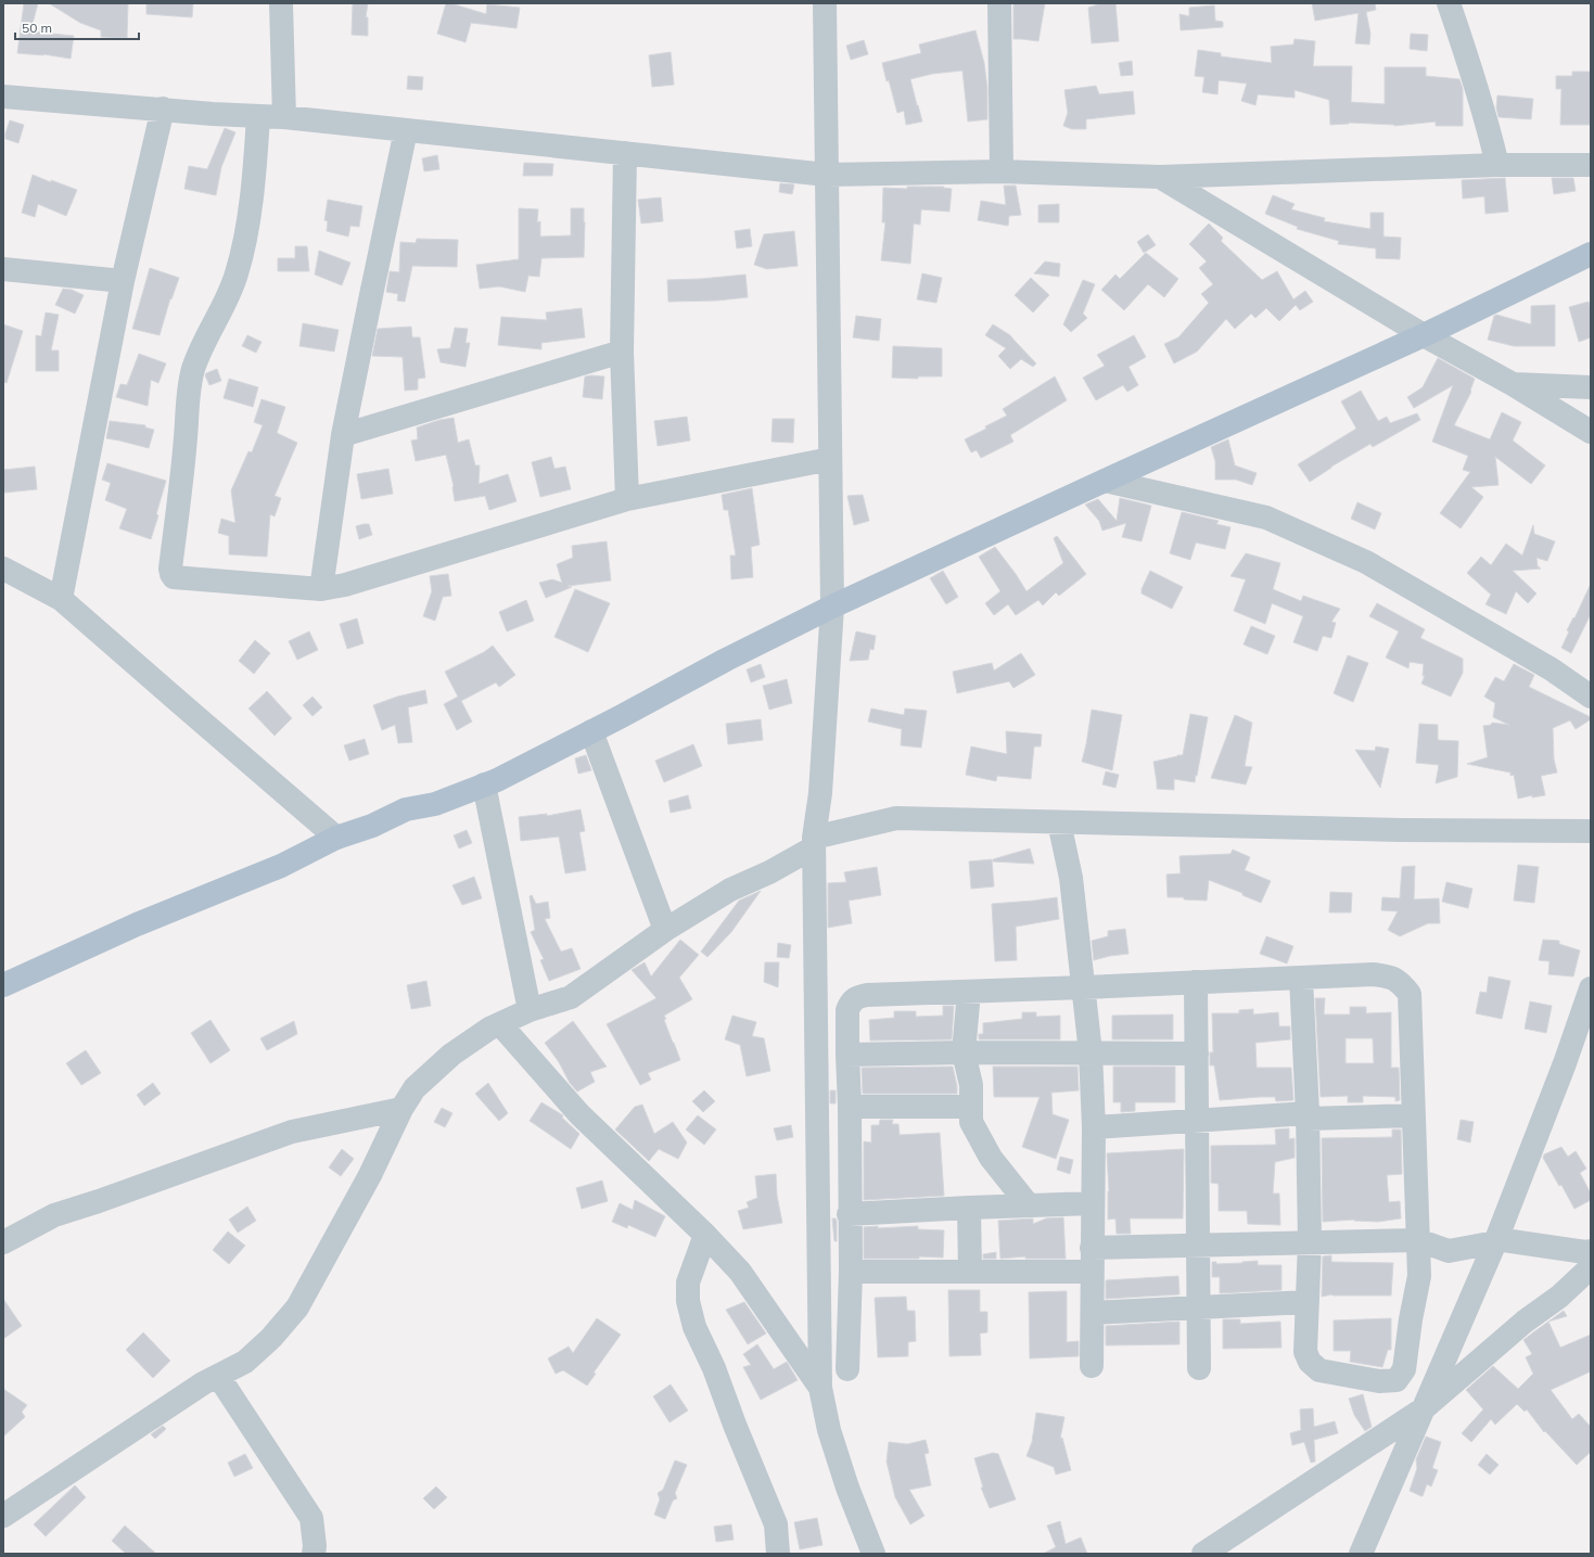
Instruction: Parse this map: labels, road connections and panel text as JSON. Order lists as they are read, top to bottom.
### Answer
{
  "scale_bar": "50 m"
}
